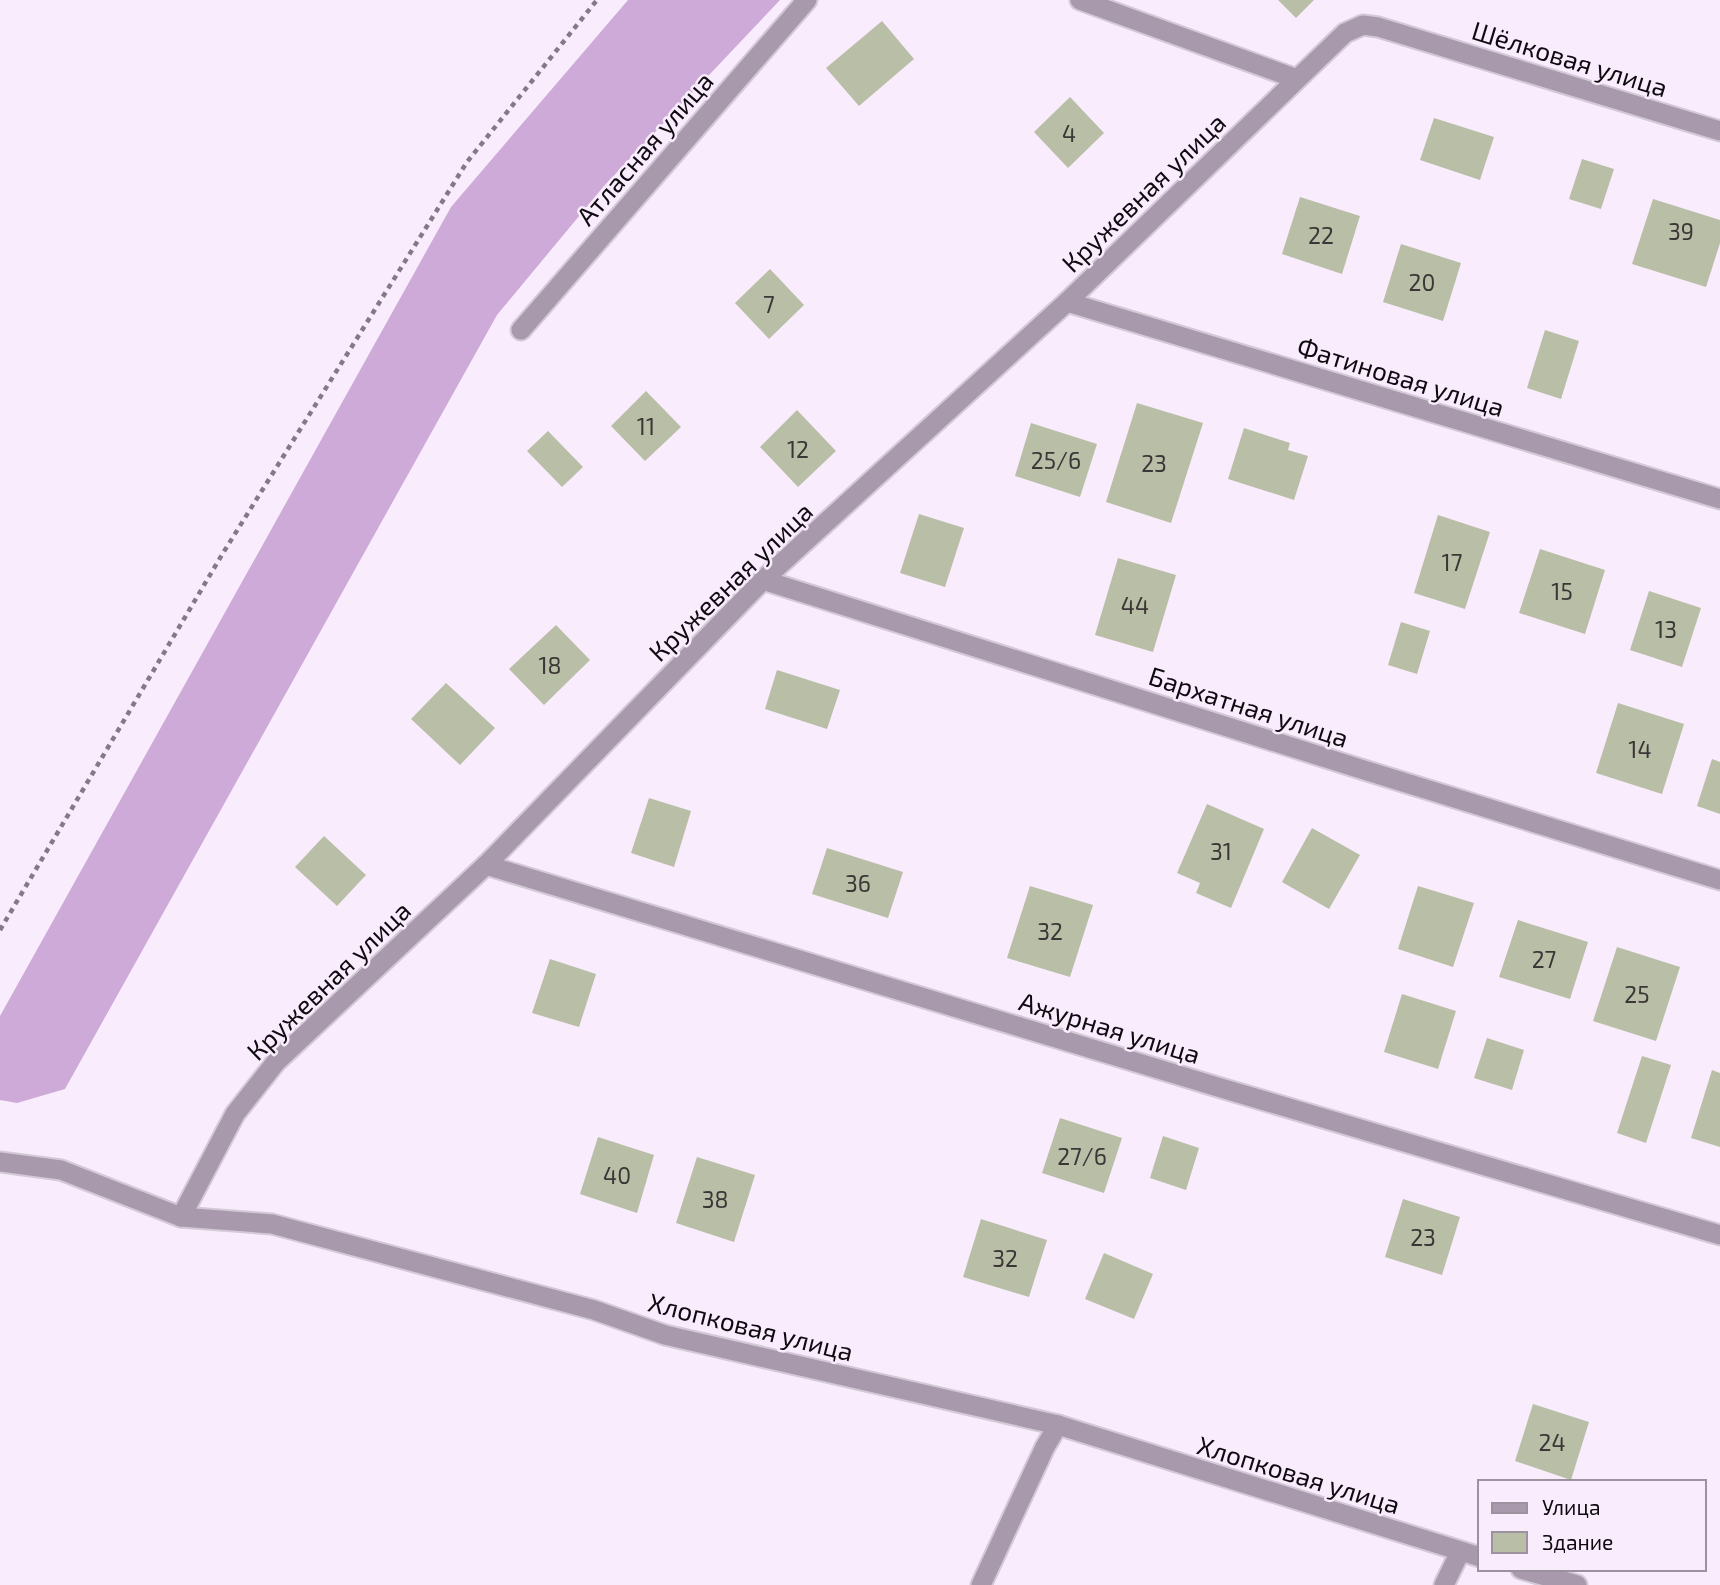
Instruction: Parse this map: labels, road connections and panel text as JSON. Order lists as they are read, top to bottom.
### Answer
{
  "streets": {
    "street": [
      "Шёлковая улица",
      "Атласная улица",
      "Кружевная улица",
      "Фатиновая улица",
      "Бархатная улица",
      "Ажурная улица",
      "Хлопковая улица"
    ]
  },
  "crossings": [
    ["Шёлковая улица", "Кружевная улица"],
    ["Кружевная улица", "Фатиновая улица"],
    ["Кружевная улица", "Бархатная улица"],
    ["Кружевная улица", "Ажурная улица"],
    ["Кружевная улица", "Хлопковая улица"]
  ],
  "house_numbers": [
    "4",
    "39",
    "22",
    "20",
    "7",
    "11",
    "12",
    "25/6",
    "23",
    "17",
    "15",
    "44",
    "13",
    "18",
    "14",
    "31",
    "36",
    "32",
    "27",
    "25",
    "27/6",
    "40",
    "38",
    "23",
    "32",
    "24"
  ],
  "legend": ["Улица", "Здание"]
}
